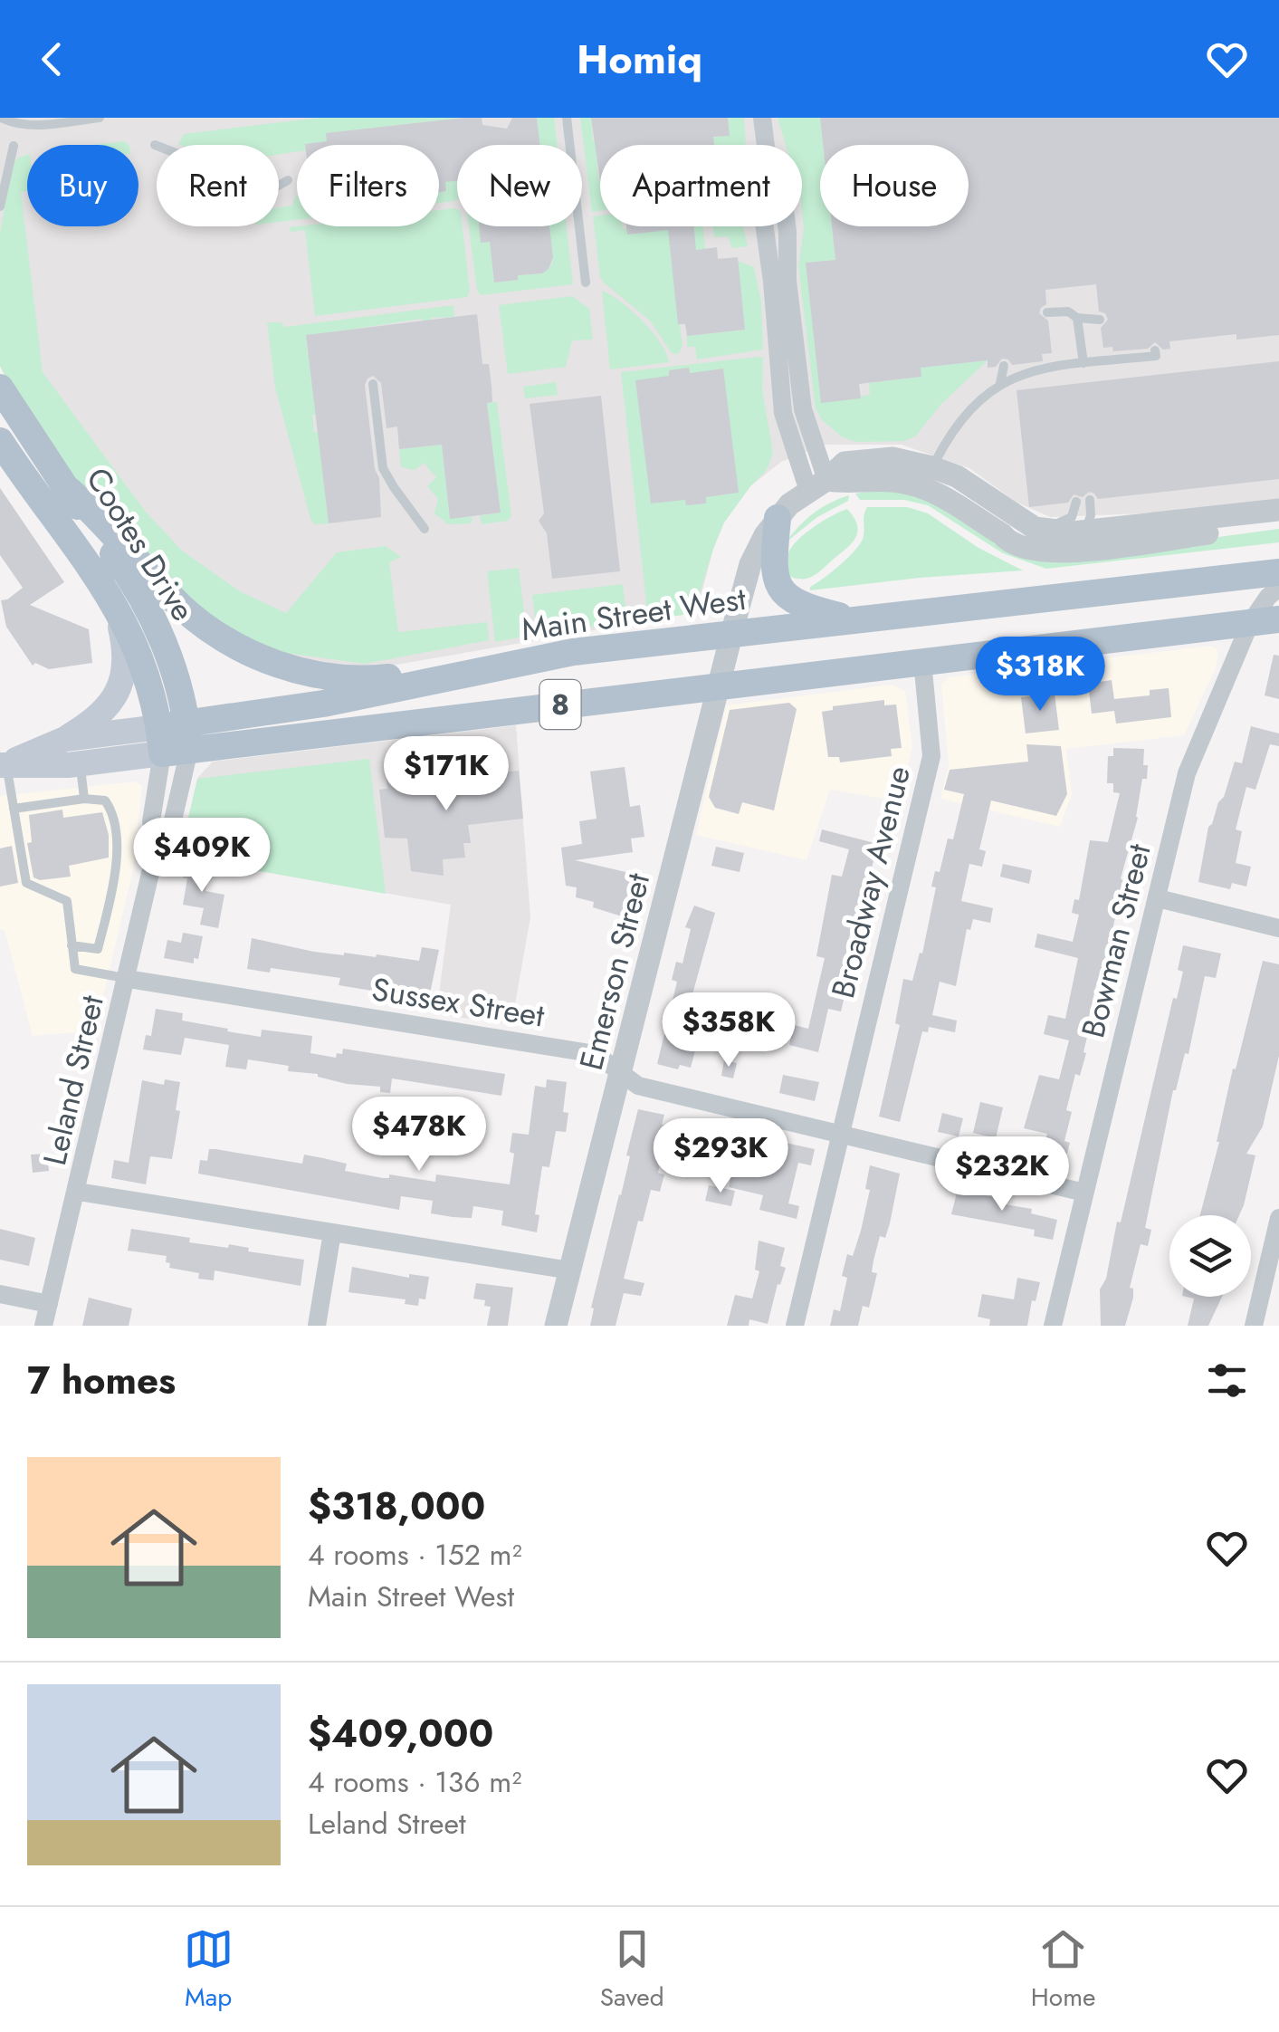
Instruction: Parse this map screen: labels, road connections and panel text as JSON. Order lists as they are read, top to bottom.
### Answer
{
  "streets": {
    "main road": ["Cootes Drive", "Main Street West", "8"],
    "street": [
      "Broadway Avenue",
      "Bowman Street",
      "Emerson Street",
      "Sussex Street",
      "Leland Street"
    ]
  },
  "crossings": [
    ["Cootes Drive", "Main Street West"],
    ["Cootes Drive", "Leland Street"],
    ["Main Street West", "Broadway Avenue"],
    ["Main Street West", "Bowman Street"],
    ["Main Street West", "Emerson Street"],
    ["Main Street West", "Leland Street"],
    ["Broadway Avenue", "Sussex Street"],
    ["Bowman Street", "Sussex Street"],
    ["Emerson Street", "Sussex Street"],
    ["Sussex Street", "Leland Street"]
  ],
  "page": {
    "header": "Homiq",
    "chip": [
      "Buy",
      "Rent",
      "Filters",
      "New",
      "Apartment",
      "House"
    ],
    "price": [
      "$318K",
      "$171K",
      "$409K",
      "$358K",
      "$478K",
      "$293K",
      "$232K"
    ],
    "heading": "7 homes",
    "list": [
      {
        "name": "$318,000",
        "note": "4 rooms · 152 m² · Main Street West"
      },
      {
        "name": "$409,000",
        "note": "4 rooms · 136 m² · Leland Street"
      }
    ],
    "tabs": ["Map", "Saved", "Home"]
  }
}
